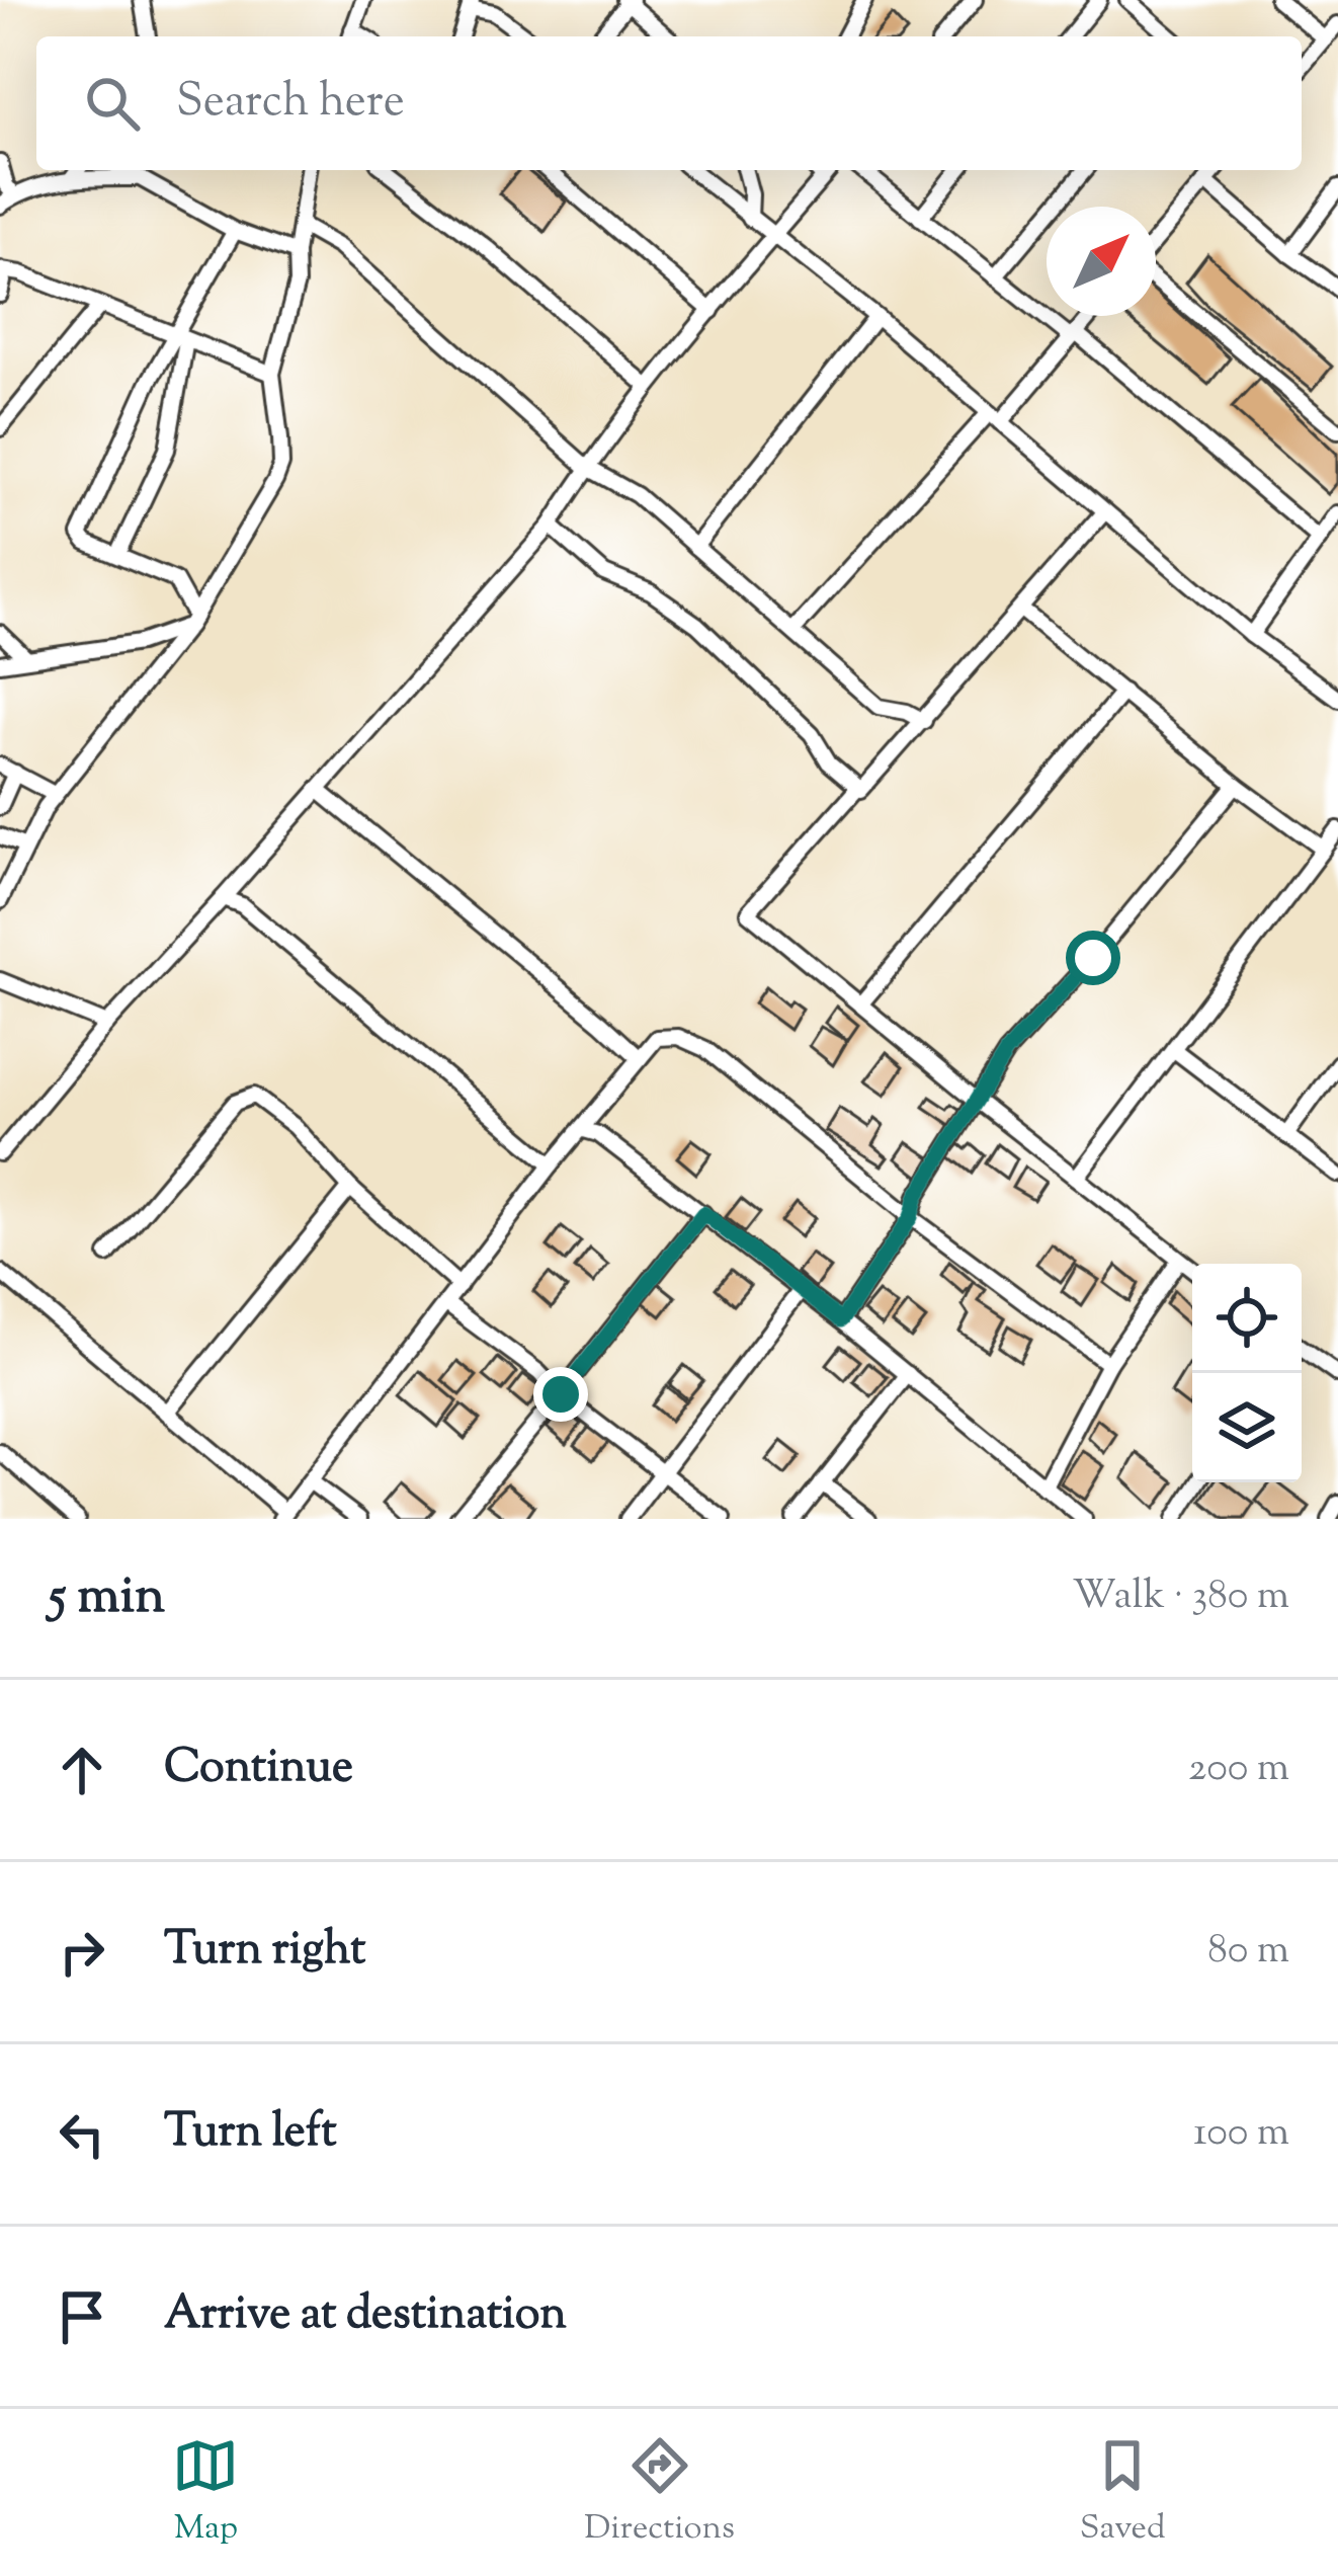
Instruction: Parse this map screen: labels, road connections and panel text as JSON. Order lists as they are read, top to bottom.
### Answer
{
  "north": "top right",
  "page": {
    "search": "Search here",
    "heading": ["5 min", "Walk · 380 m"],
    "list": [
      ["Continue", "200 m"],
      ["Turn right", "80 m"],
      ["Turn left", "100 m"],
      "Arrive at destination"
    ],
    "nav": ["Map", "Directions", "Saved"]
  }
}
